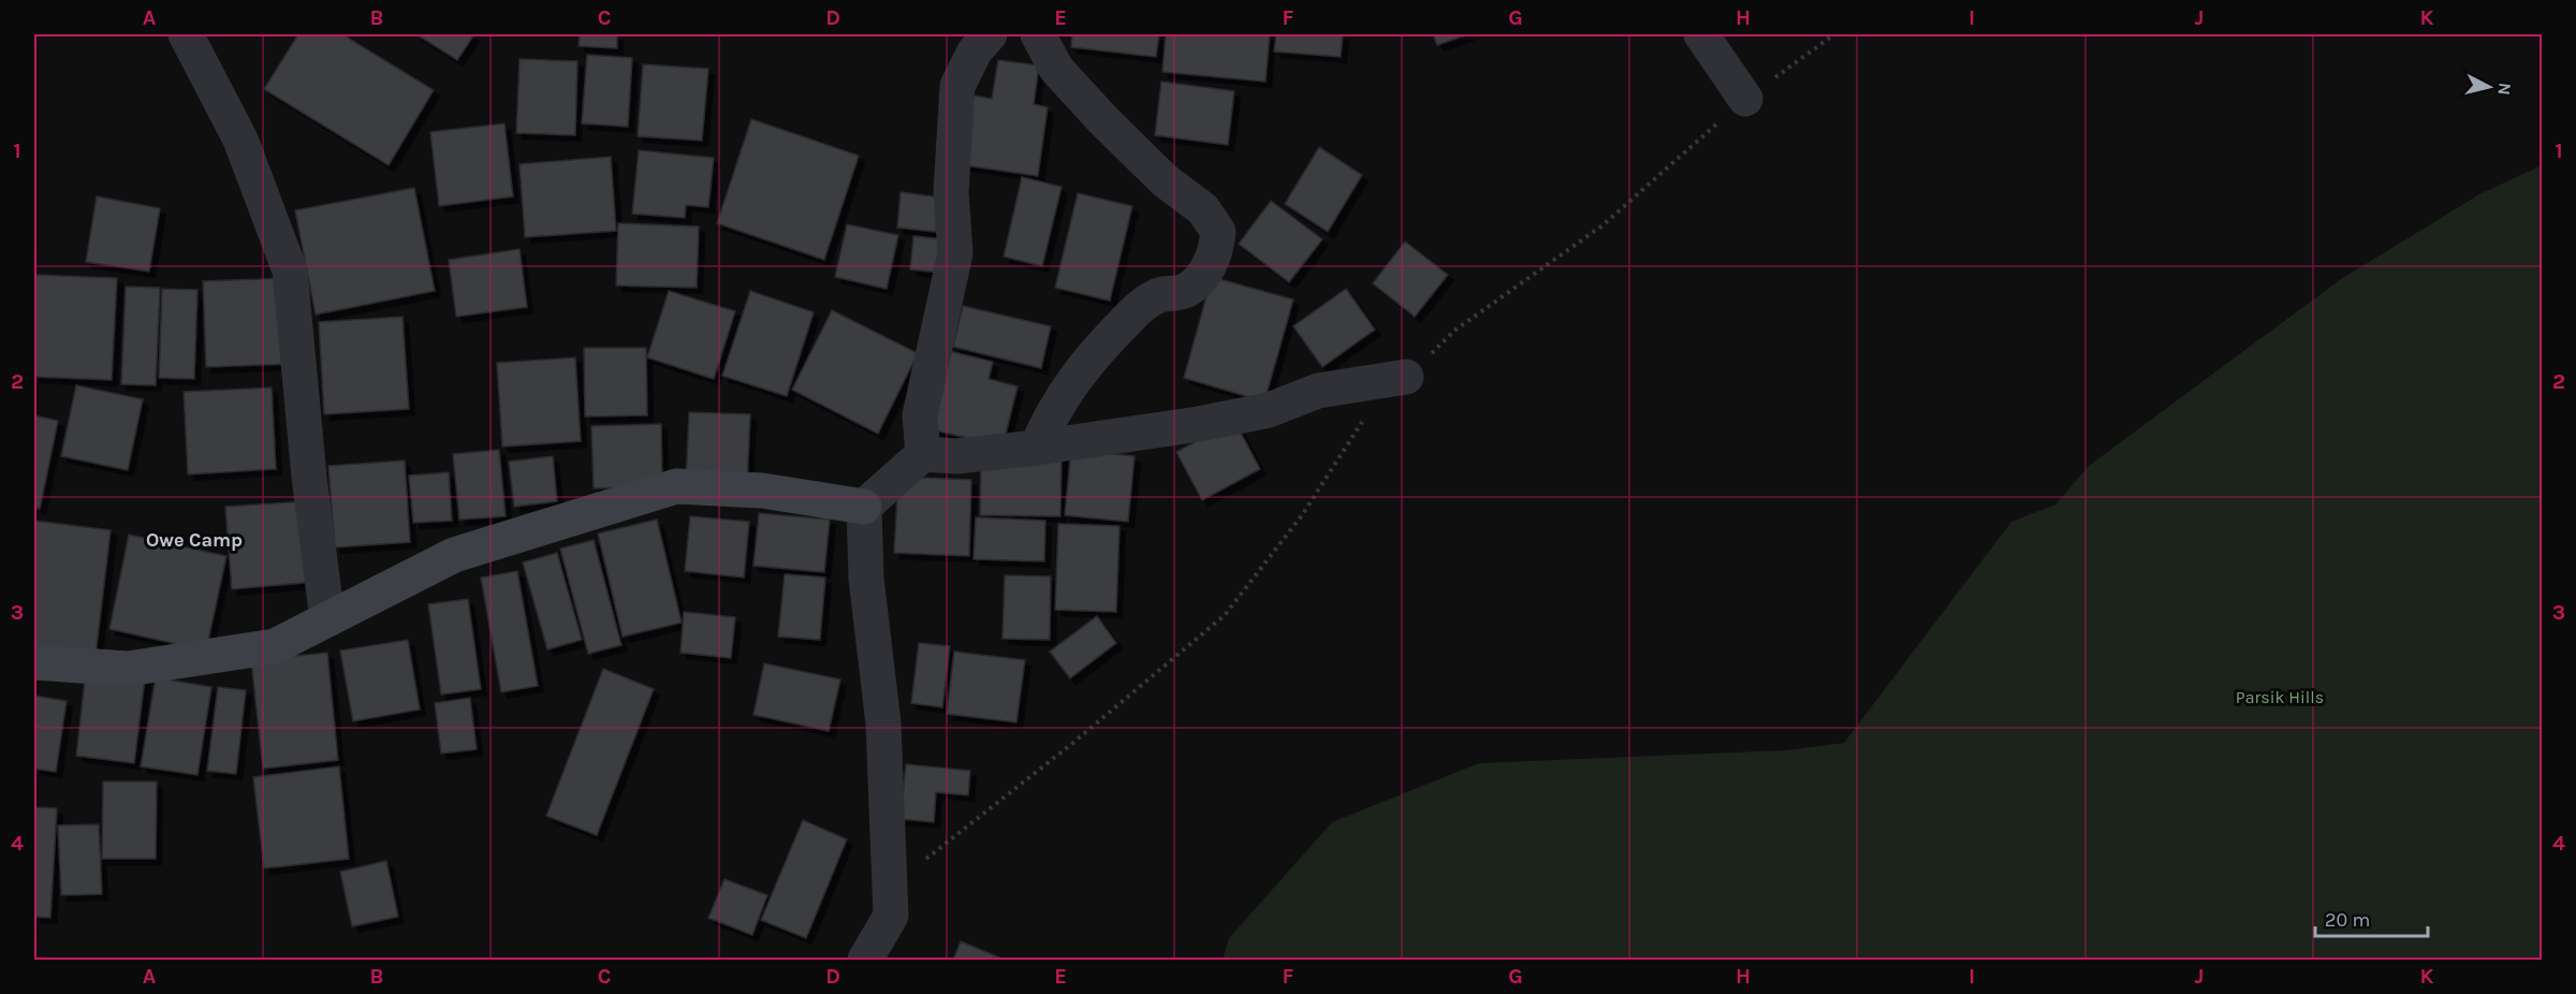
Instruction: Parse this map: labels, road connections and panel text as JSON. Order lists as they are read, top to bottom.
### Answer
{
  "districts": ["Owe Camp"],
  "parks": ["Parsik Hills"],
  "scale_bar": "20 m",
  "north": "right",
  "grid": {
    "columns": [
      "A",
      "B",
      "C",
      "D",
      "E",
      "F",
      "G",
      "H",
      "I",
      "J",
      "K"
    ],
    "rows": [
      "1",
      "2",
      "3",
      "4"
    ]
  }
}
